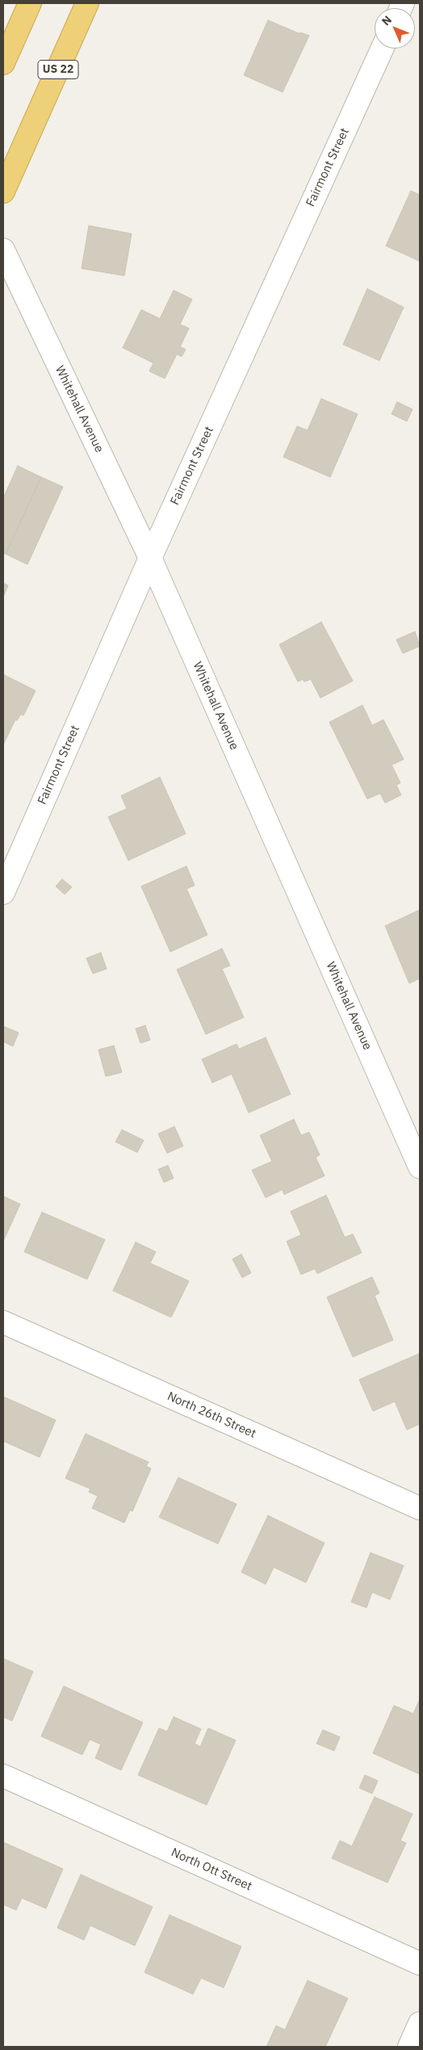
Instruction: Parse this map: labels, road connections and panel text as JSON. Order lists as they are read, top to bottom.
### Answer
{
  "streets": {
    "highway": ["US 22"],
    "street": [
      "Fairmont Street",
      "Whitehall Avenue",
      "North 26th Street",
      "North Ott Street"
    ]
  },
  "crossings": [
    ["Fairmont Street", "Whitehall Avenue"]
  ],
  "north": "top left"
}
